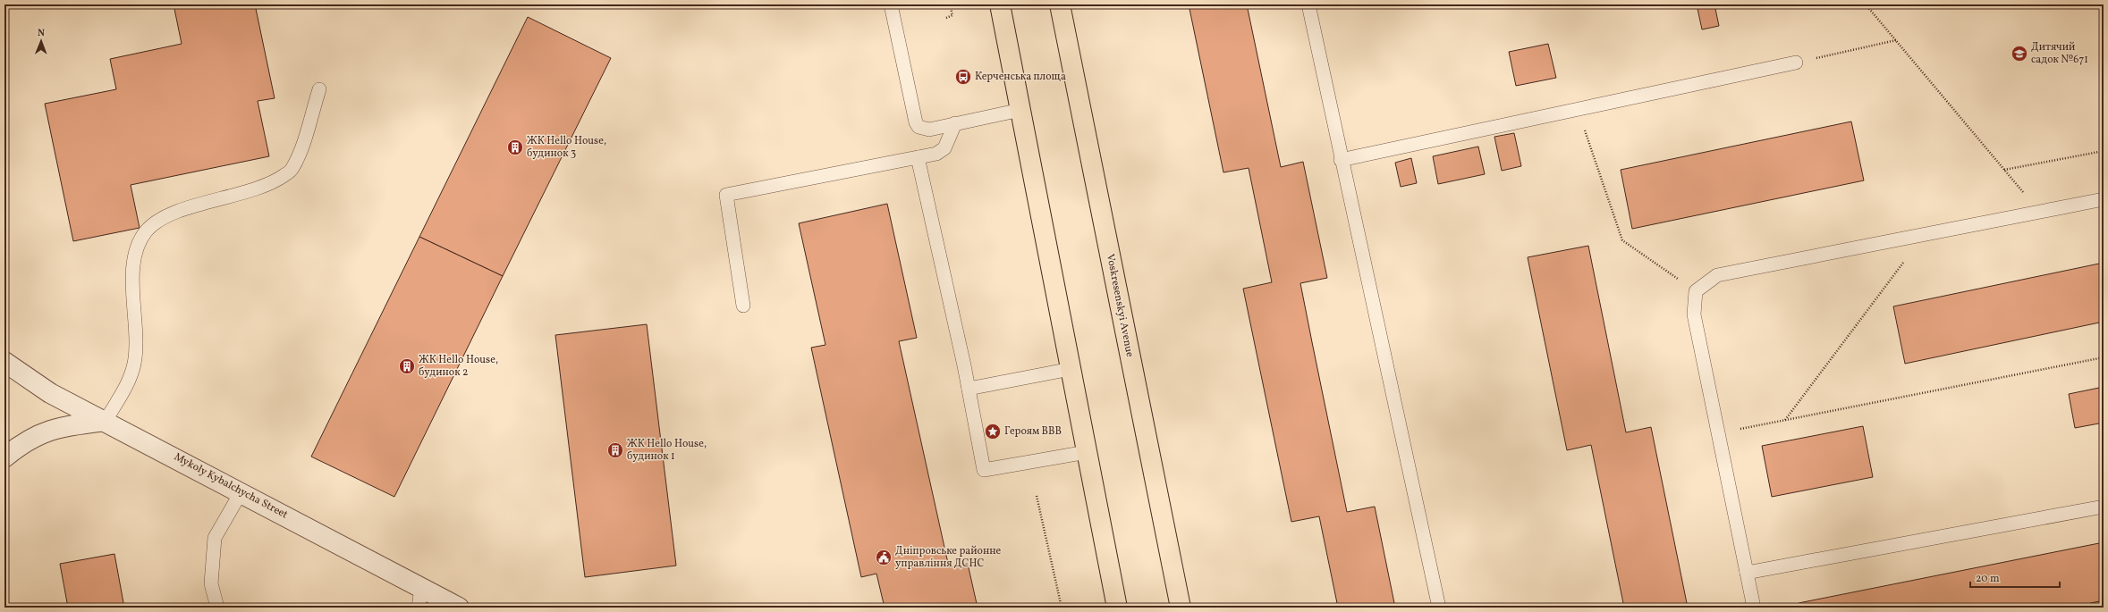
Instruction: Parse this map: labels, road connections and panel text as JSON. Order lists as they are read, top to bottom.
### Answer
{
  "streets": {
    "main road": ["Voskresenskyi Avenue"],
    "street": ["Mykoly Kybalchycha Street"]
  },
  "places": {
    "school or university": ["Дитячий садок №671"],
    "bus stop": ["Керченська площа"],
    "building": ["ЖК Hello House, будинок 3", "ЖК Hello House, будинок 2", "ЖК Hello House, будинок 1"],
    "place": ["Героям ВВВ"],
    "public building": ["Дніпровське районне управління ДСНС"]
  },
  "scale_bar": "20 m",
  "north": "top"
}
